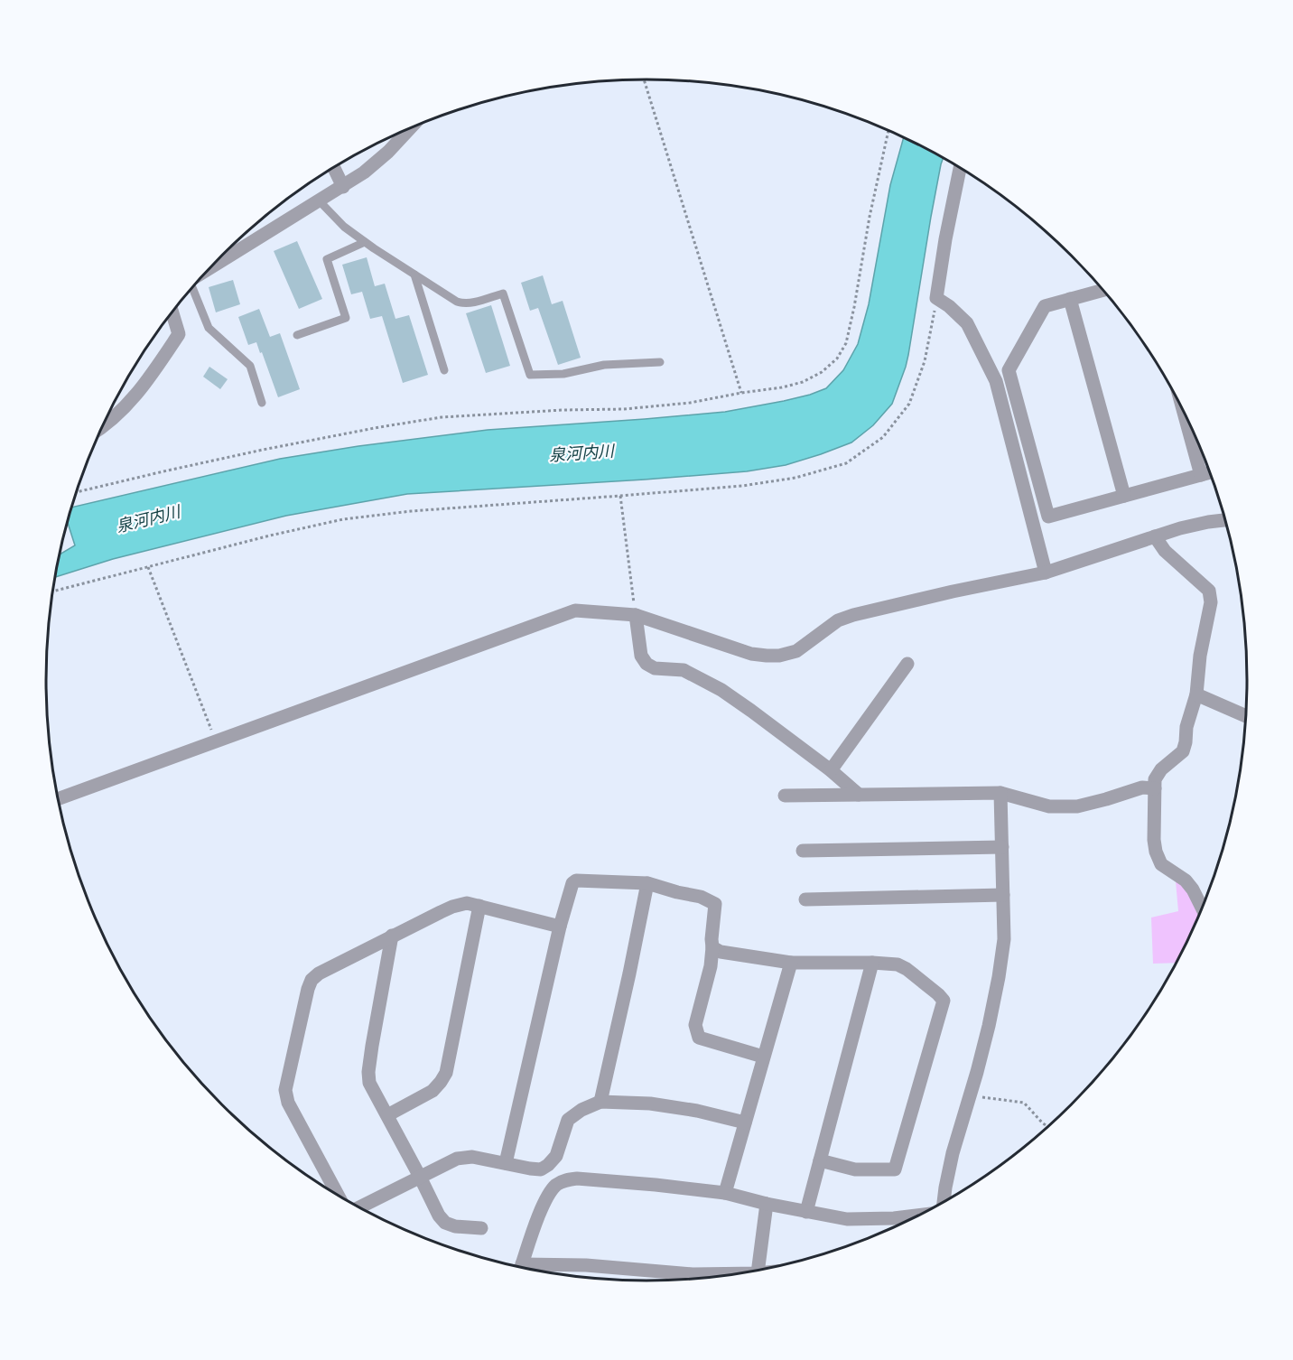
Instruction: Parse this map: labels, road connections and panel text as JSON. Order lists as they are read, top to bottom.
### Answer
{
  "water": ["泉河内川"]
}
